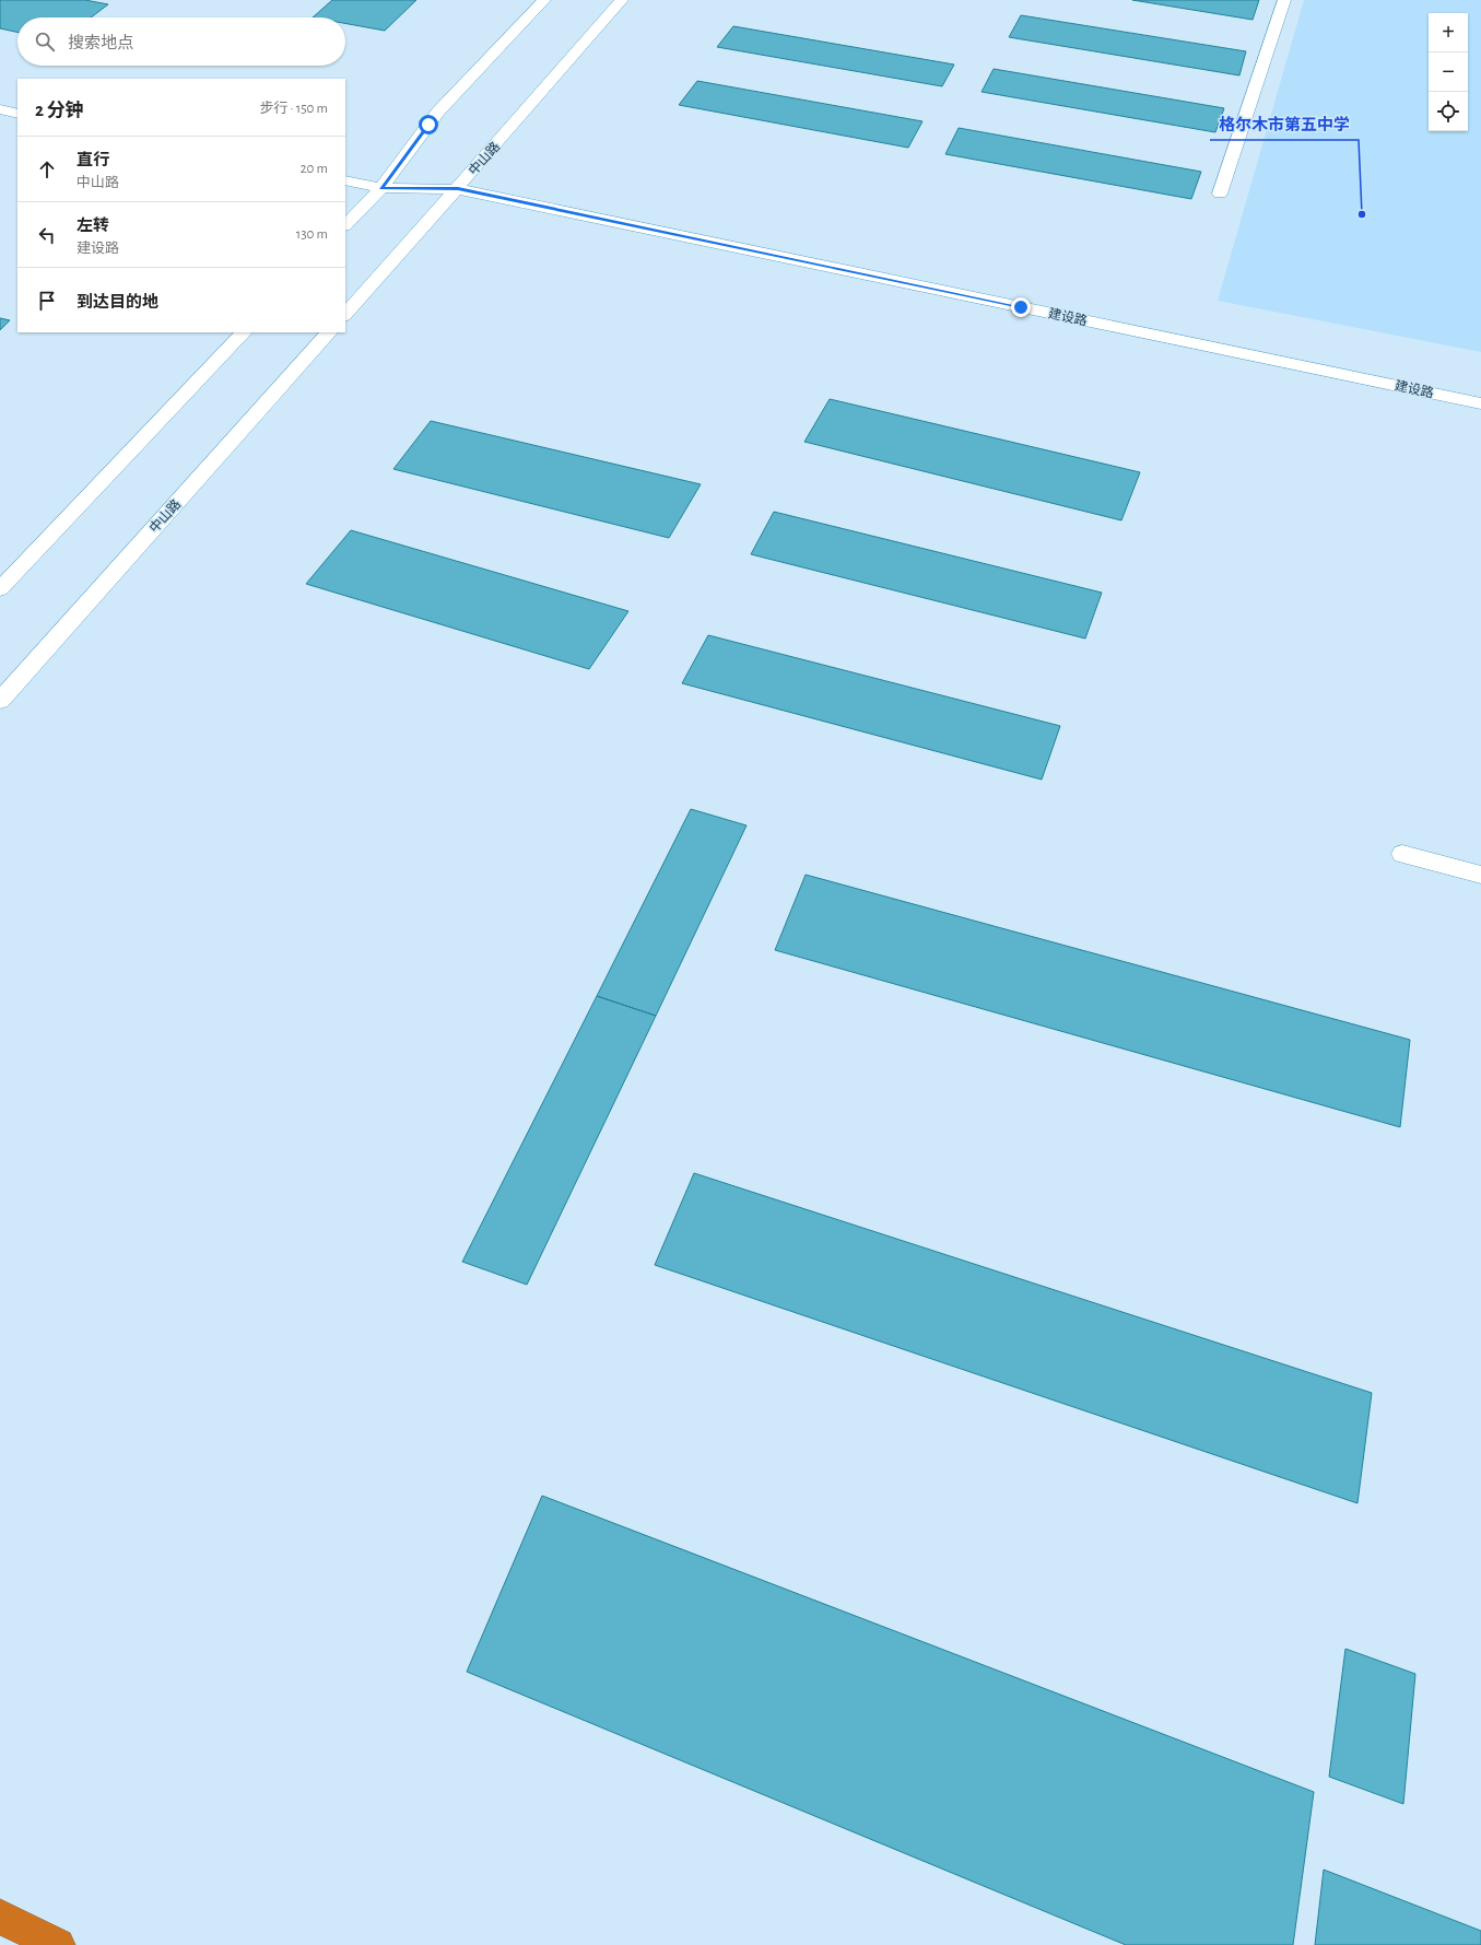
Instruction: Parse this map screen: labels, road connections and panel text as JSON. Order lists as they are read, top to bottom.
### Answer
{
  "streets": {
    "main road": ["中山路", "建设路"]
  },
  "crossings": [
    ["中山路", "建设路"]
  ],
  "places": ["格尔木市第五中学"],
  "page": {
    "map_buttons": ["+", "−"],
    "search": "搜索地点",
    "heading": ["2 分钟", "步行 · 150 m"],
    "list": [
      ["直行", "中山路", "20 m"],
      ["左转", "建设路", "130 m"],
      "到达目的地"
    ]
  }
}
